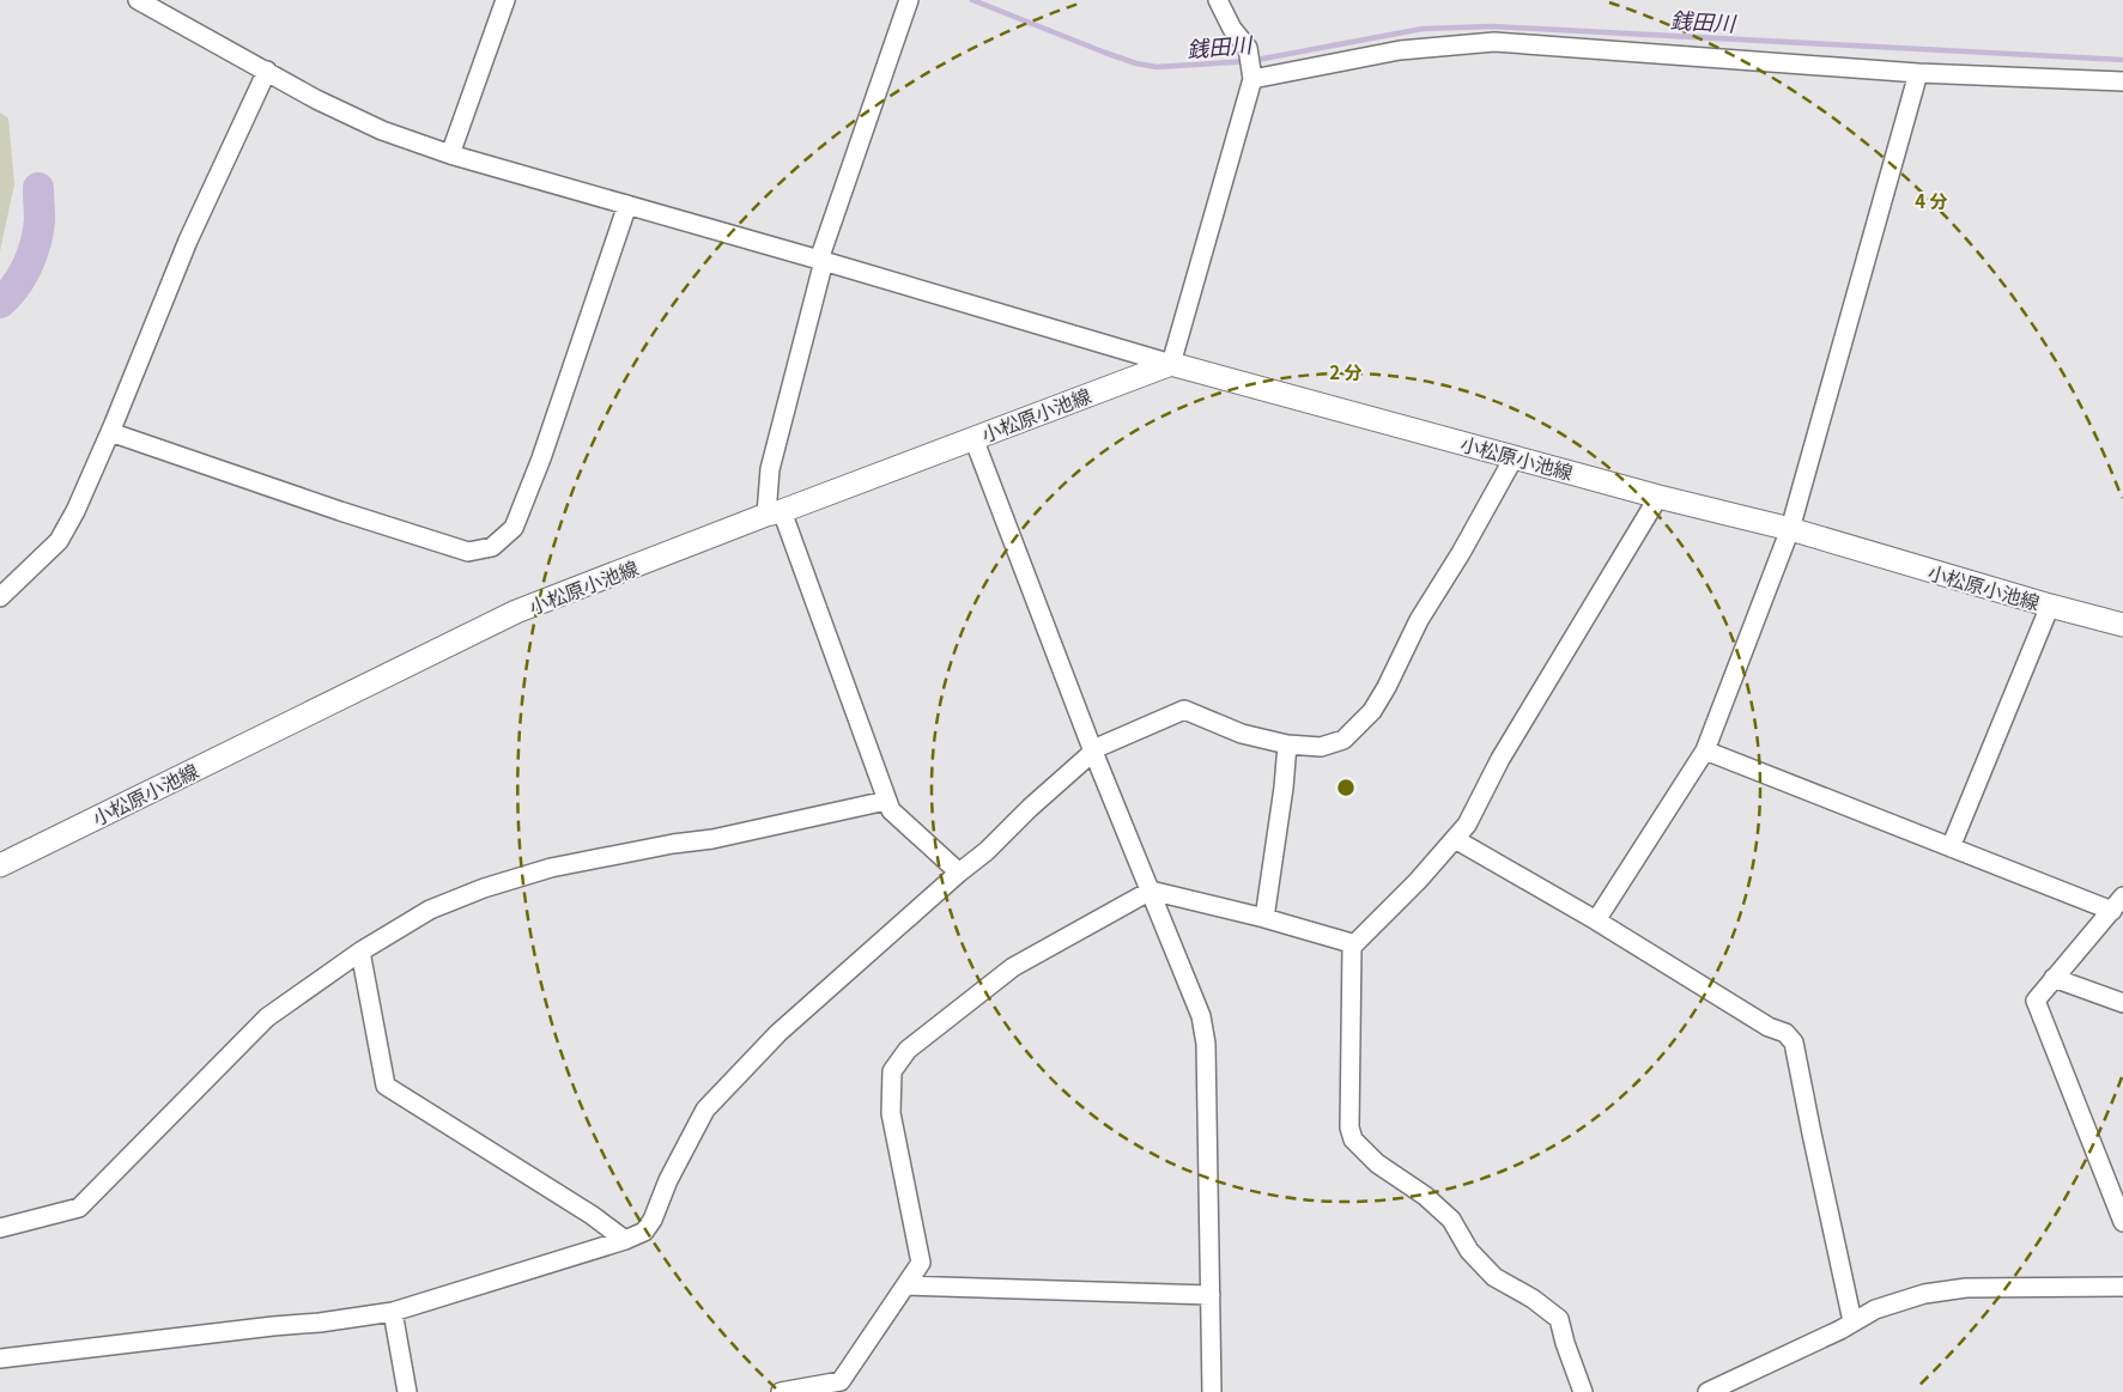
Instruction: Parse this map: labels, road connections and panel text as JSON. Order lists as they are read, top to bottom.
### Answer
{
  "streets": {
    "main road": ["小松原小池線"]
  },
  "water": ["銭田川"],
  "rings": ["4 分", "2 分"]
}
